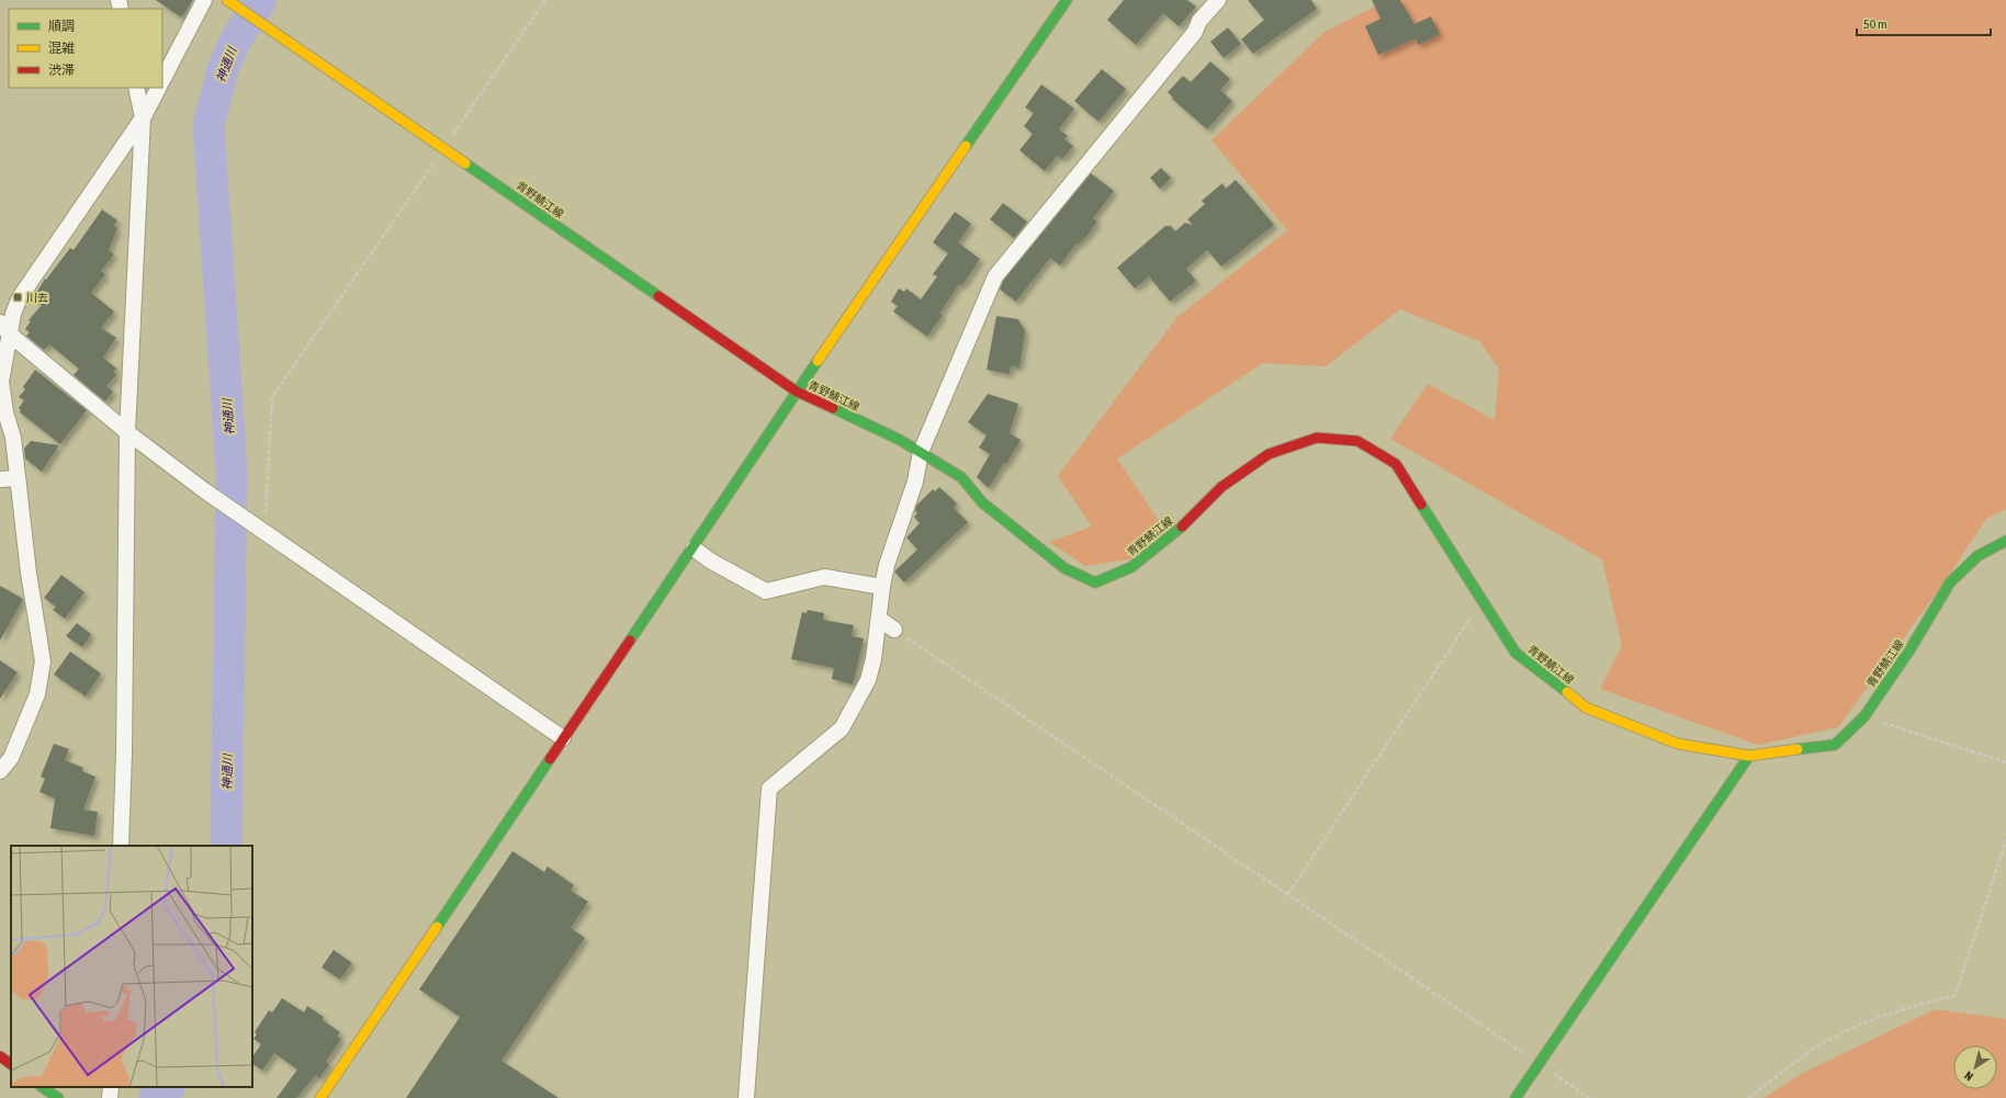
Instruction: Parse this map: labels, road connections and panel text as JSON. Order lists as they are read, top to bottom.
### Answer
{
  "streets": {
    "main road": ["青野鯖江線"]
  },
  "water": ["神通川"],
  "places": {
    "transit": ["川去"]
  },
  "legend": ["順調", "混雑", "渋滞"],
  "scale_bar": "50 m",
  "north": "bottom left"
}
